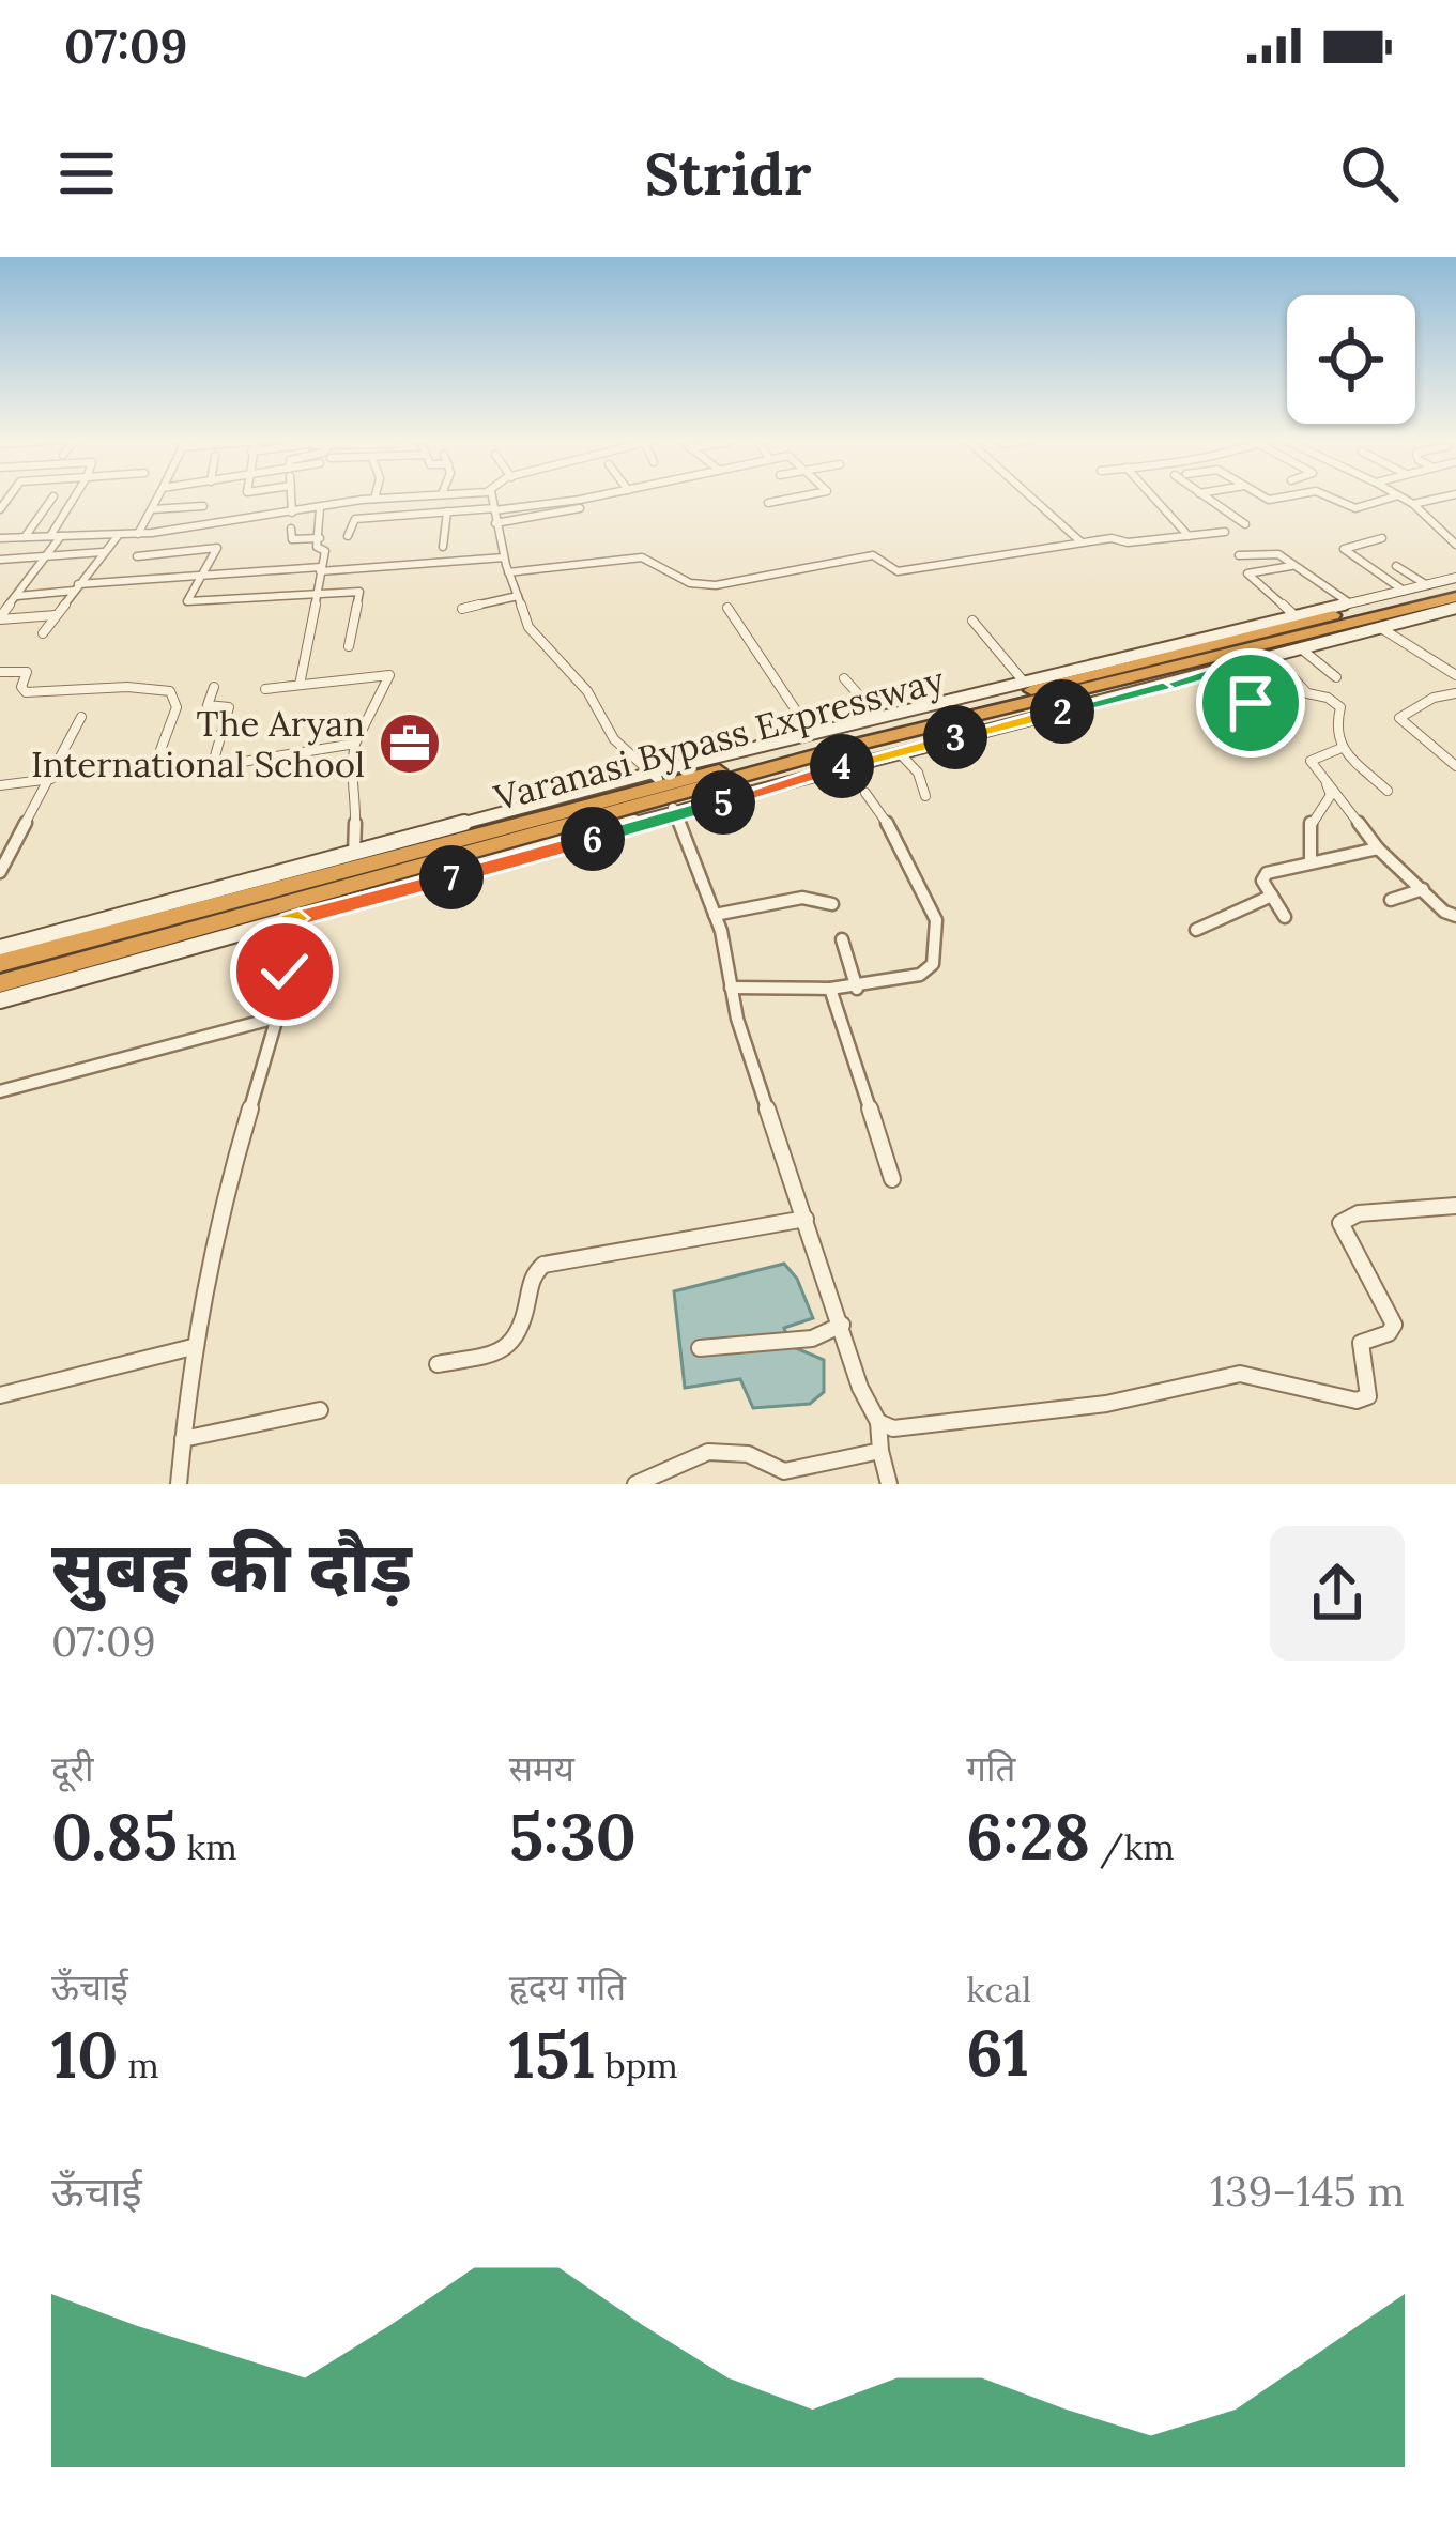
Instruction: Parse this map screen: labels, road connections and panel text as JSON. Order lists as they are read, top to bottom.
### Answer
{
  "streets": {
    "highway": ["Varanasi Bypass Expressway"]
  },
  "places": {
    "office": ["The Aryan International School"]
  },
  "page": {
    "status": "07:09",
    "header": "Stridr",
    "pins": [
      "2",
      "3",
      "4",
      "5",
      "6",
      "7"
    ],
    "heading": ["सुबह की दौड़", "07:09"],
    "stats": [
      ["दूरी", "0.85 km"],
      ["समय", "5:30"],
      ["गति", "6:28 /km"],
      ["ऊँचाई", "10 m"],
      ["हृदय गति", "151 bpm"],
      ["kcal", "61"]
    ],
    "chart": ["ऊँचाई", "139–145 m"]
  }
}
